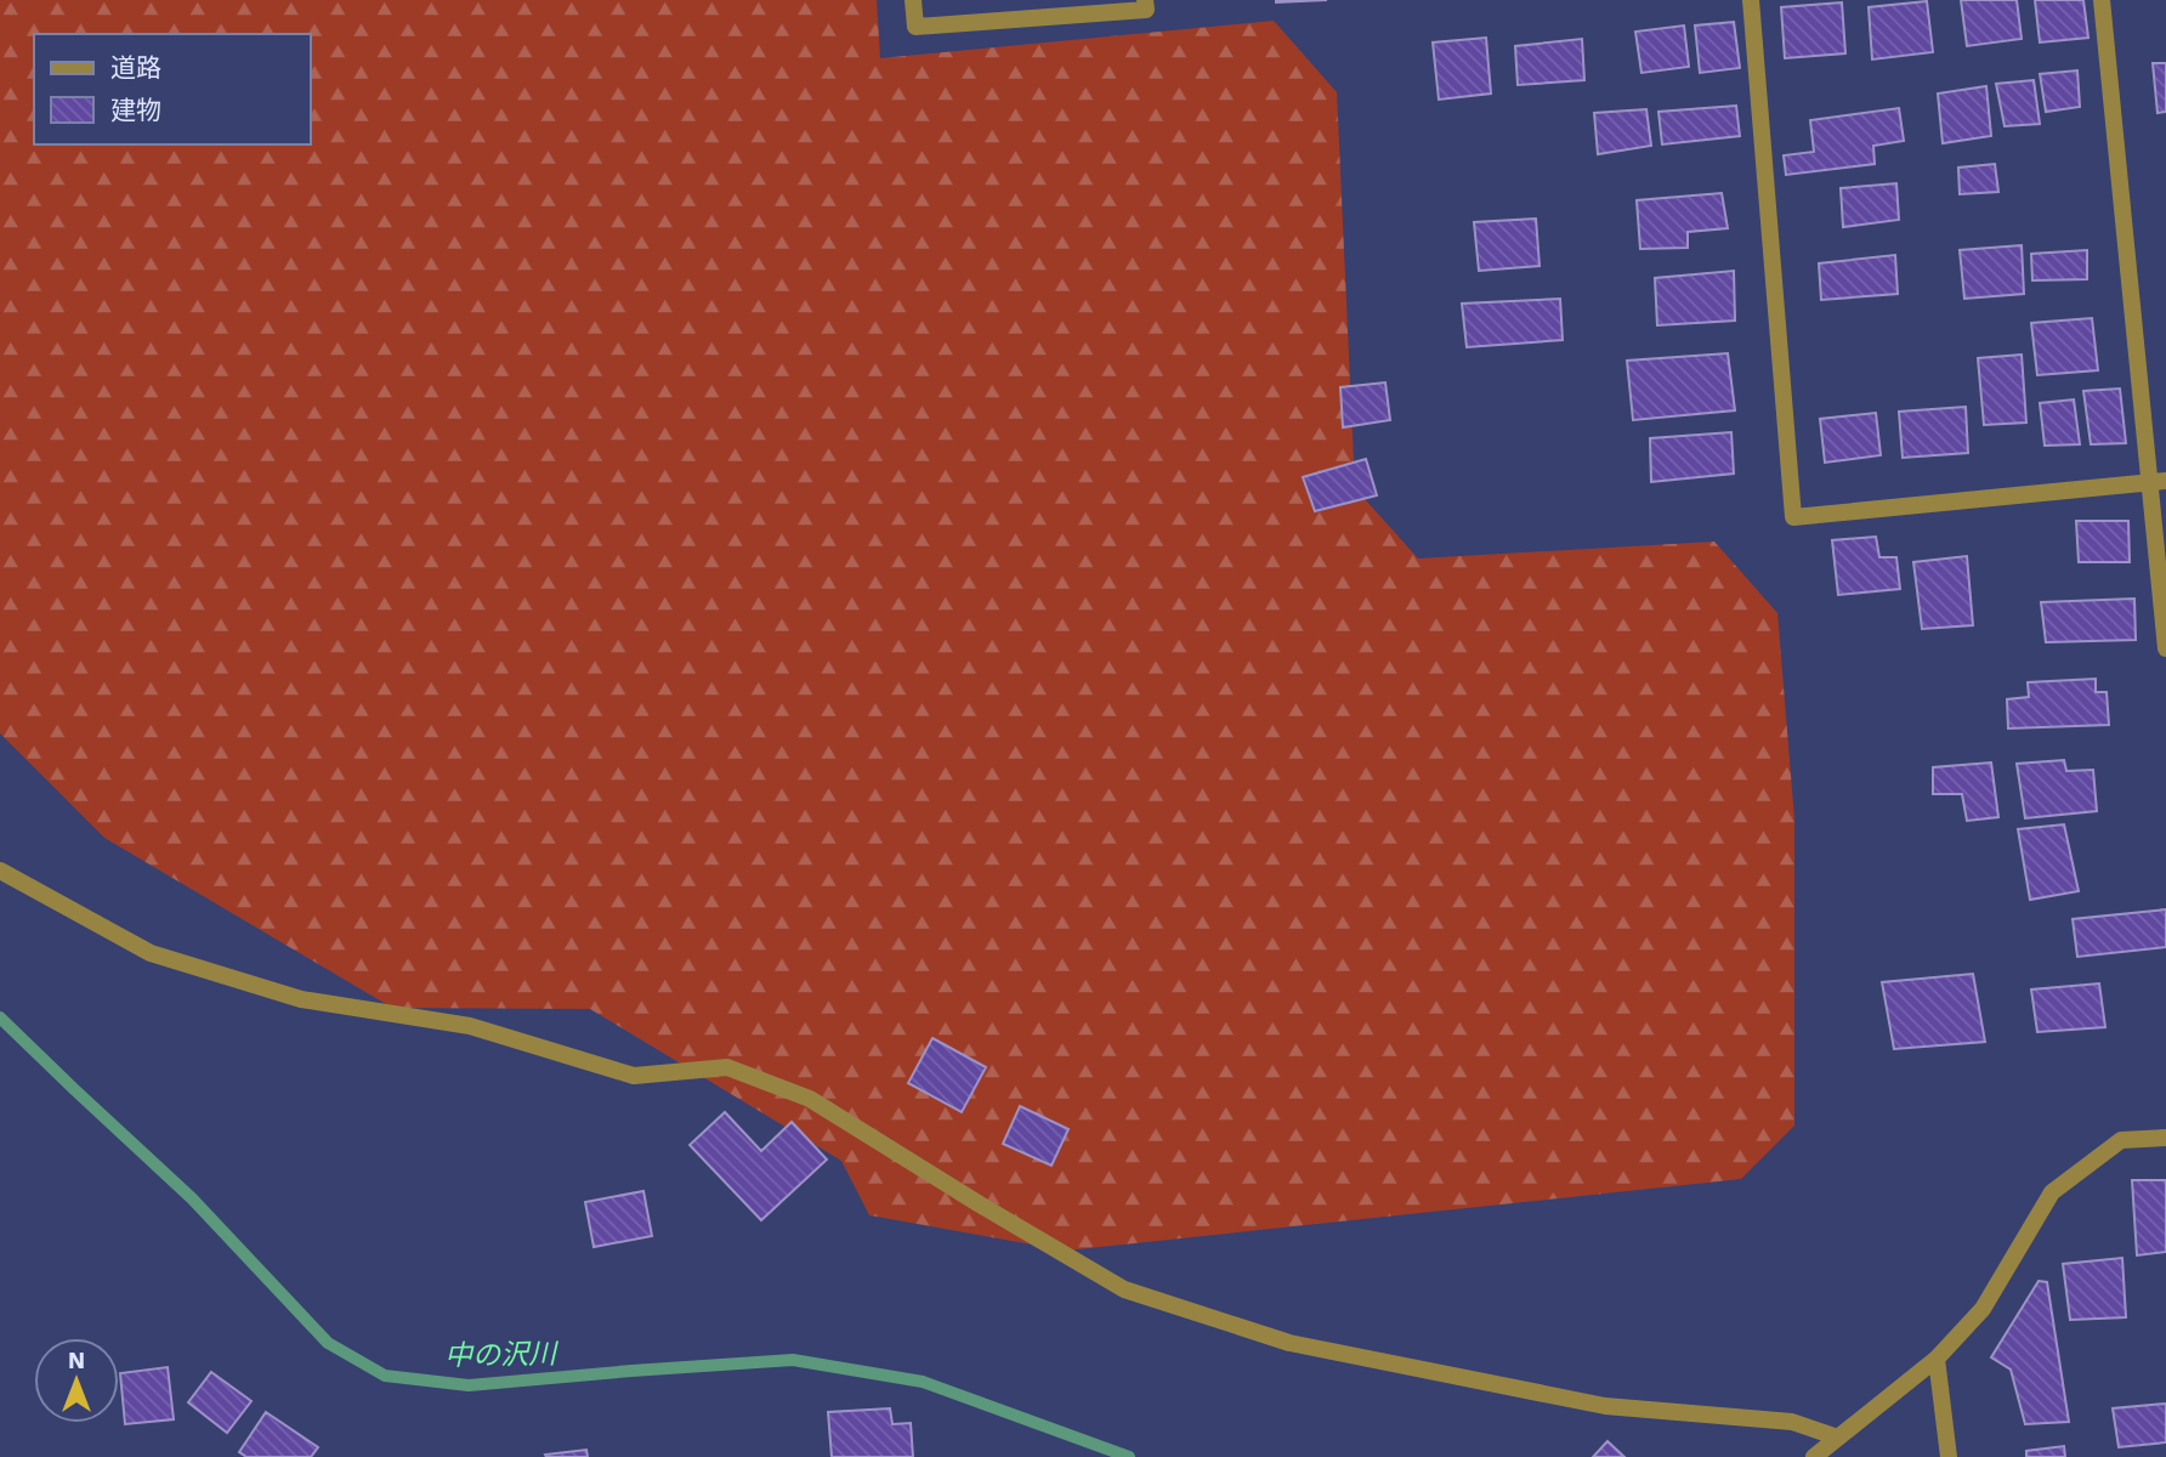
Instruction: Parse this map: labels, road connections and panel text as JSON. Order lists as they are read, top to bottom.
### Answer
{
  "water": ["中の沢川"],
  "legend": ["道路", "建物"],
  "north": "top"
}
